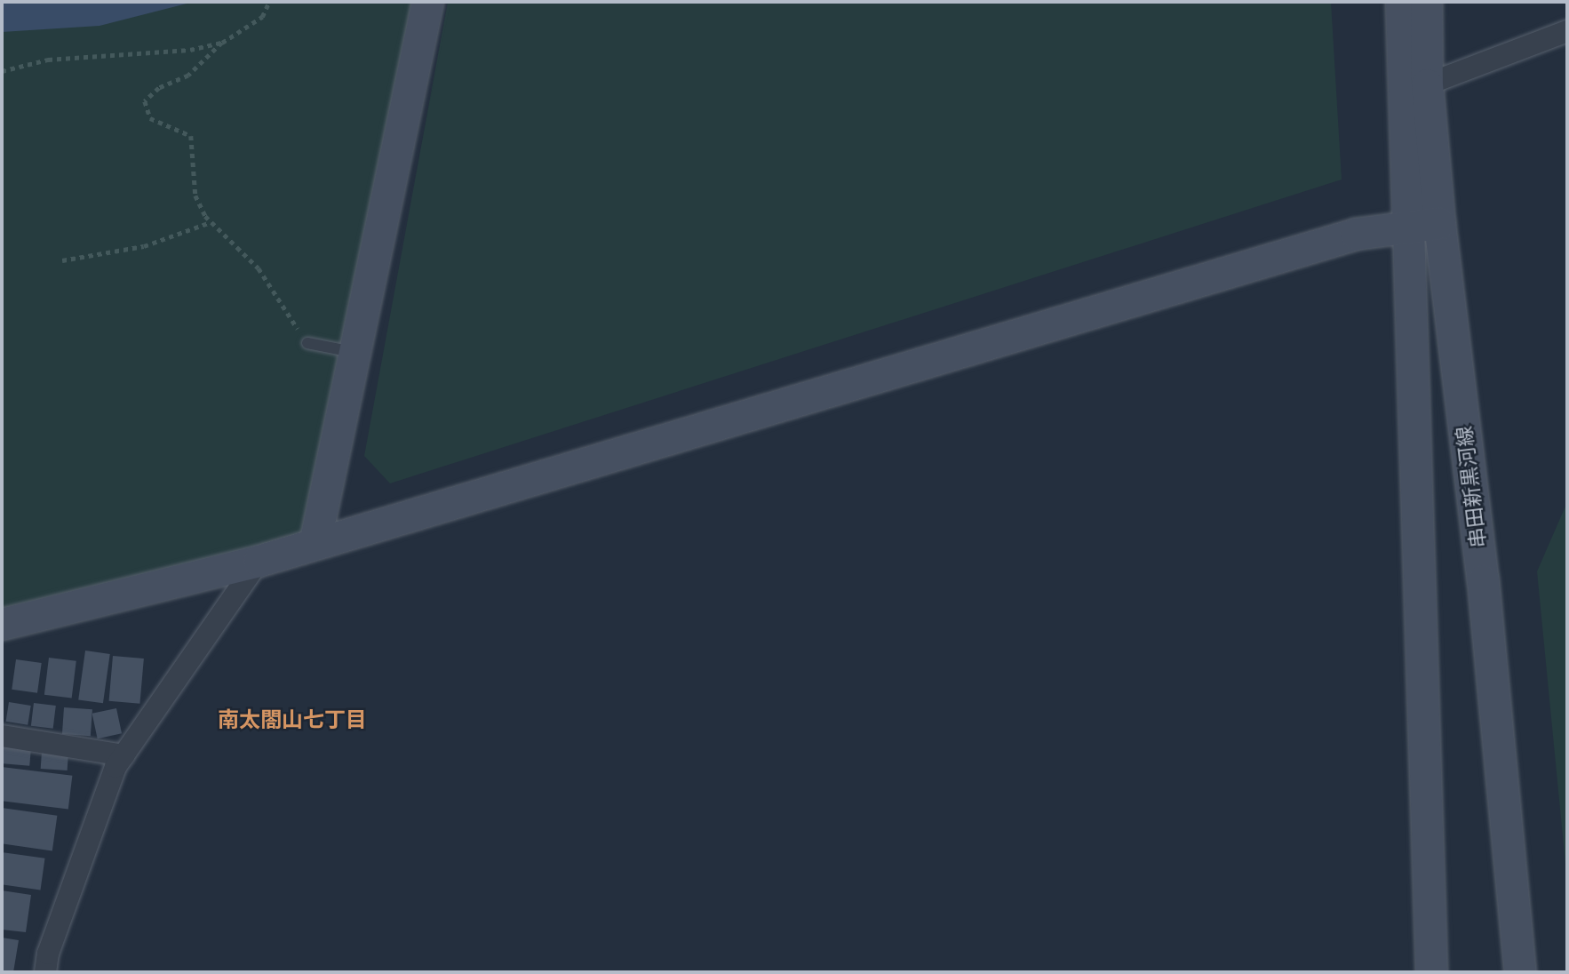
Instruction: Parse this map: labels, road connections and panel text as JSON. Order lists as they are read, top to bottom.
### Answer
{
  "streets": {
    "street": ["串田新黒河線"]
  },
  "districts": ["南太閤山七丁目"]
}
